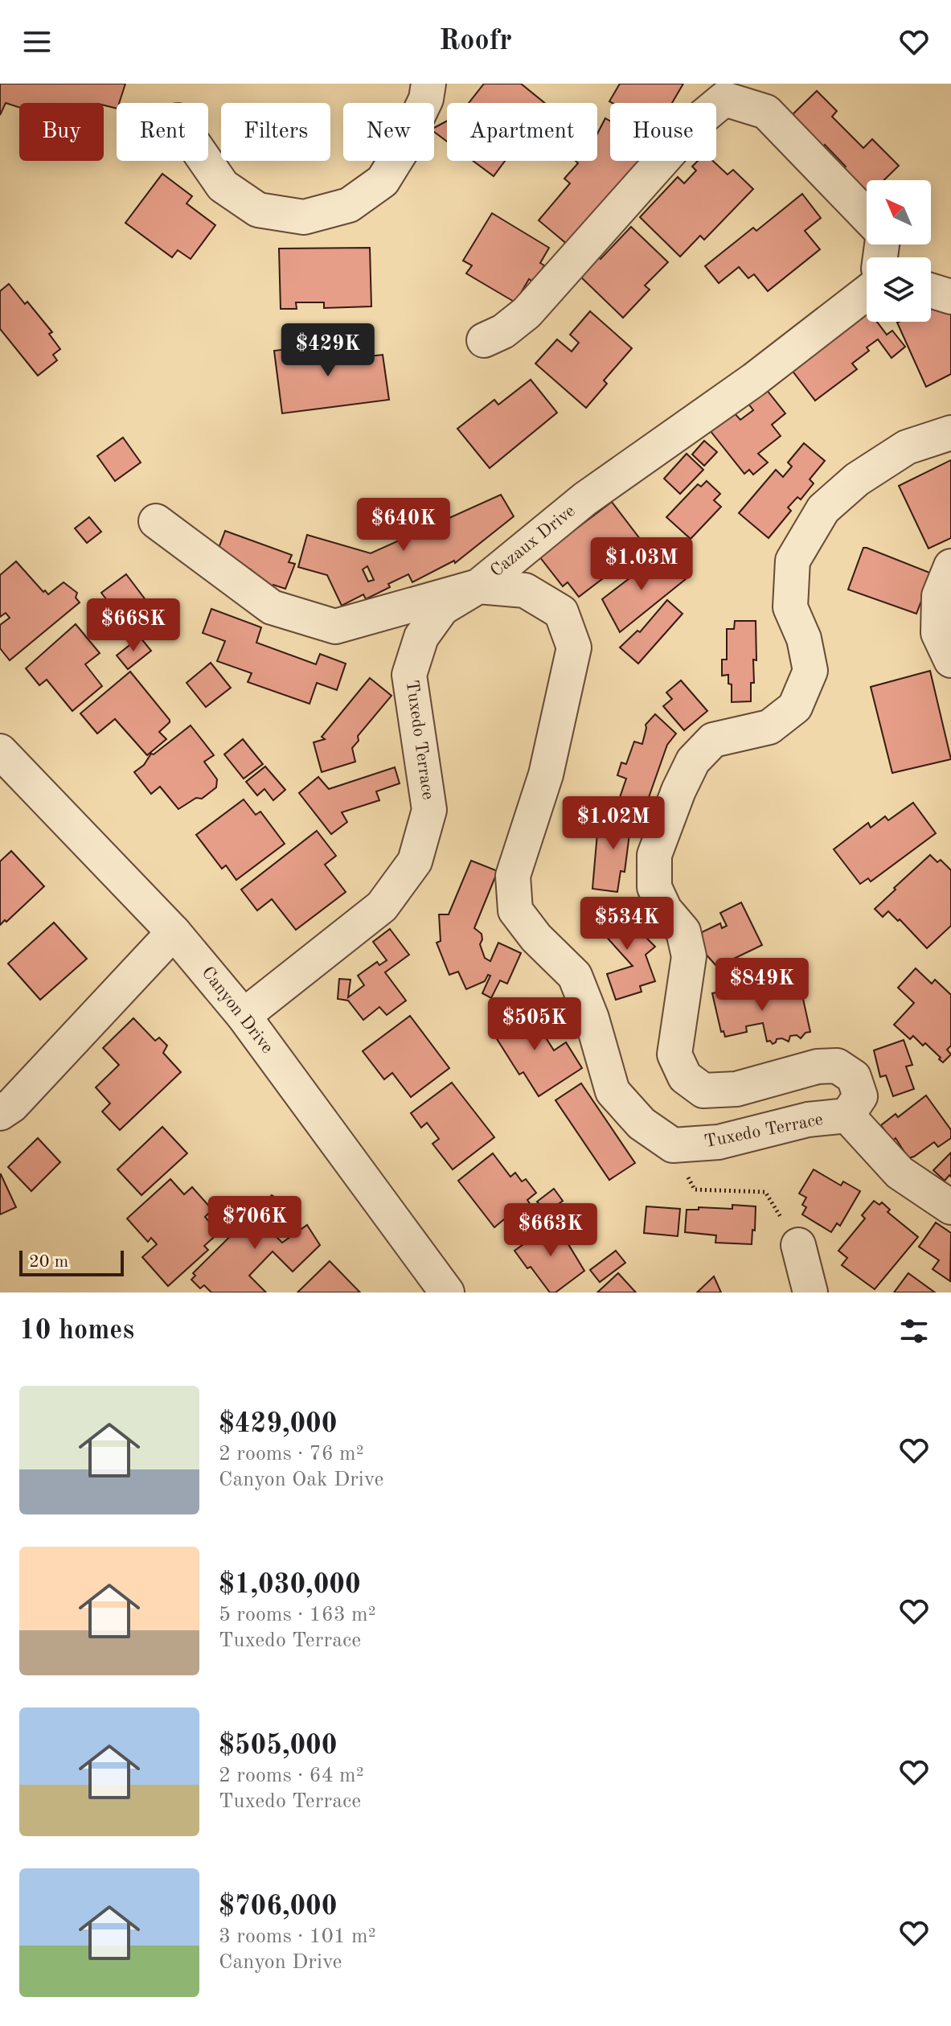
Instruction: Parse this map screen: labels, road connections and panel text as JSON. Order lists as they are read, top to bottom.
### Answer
{
  "streets": {
    "street": ["Cazaux Drive", "Tuxedo Terrace", "Canyon Drive"]
  },
  "crossings": [
    ["Cazaux Drive", "Tuxedo Terrace"],
    ["Tuxedo Terrace", "Canyon Drive"]
  ],
  "scale_bar": "20 m",
  "north": "top left",
  "page": {
    "header": "Roofr",
    "chip": [
      "Buy",
      "Rent",
      "Filters",
      "New",
      "Apartment",
      "House"
    ],
    "price": [
      "$429K",
      "$640K",
      "$1.03M",
      "$668K",
      "$1.02M",
      "$534K",
      "$849K",
      "$505K",
      "$706K",
      "$663K"
    ],
    "scale": "20 m",
    "heading": "10 homes",
    "list": [
      {
        "name": "$429,000",
        "note": "2 rooms · 76 m² · Canyon Oak Drive"
      },
      {
        "name": "$1,030,000",
        "note": "5 rooms · 163 m² · Tuxedo Terrace"
      },
      {
        "name": "$505,000",
        "note": "2 rooms · 64 m² · Tuxedo Terrace"
      },
      {
        "name": "$706,000",
        "note": "3 rooms · 101 m² · Canyon Drive"
      }
    ]
  }
}
